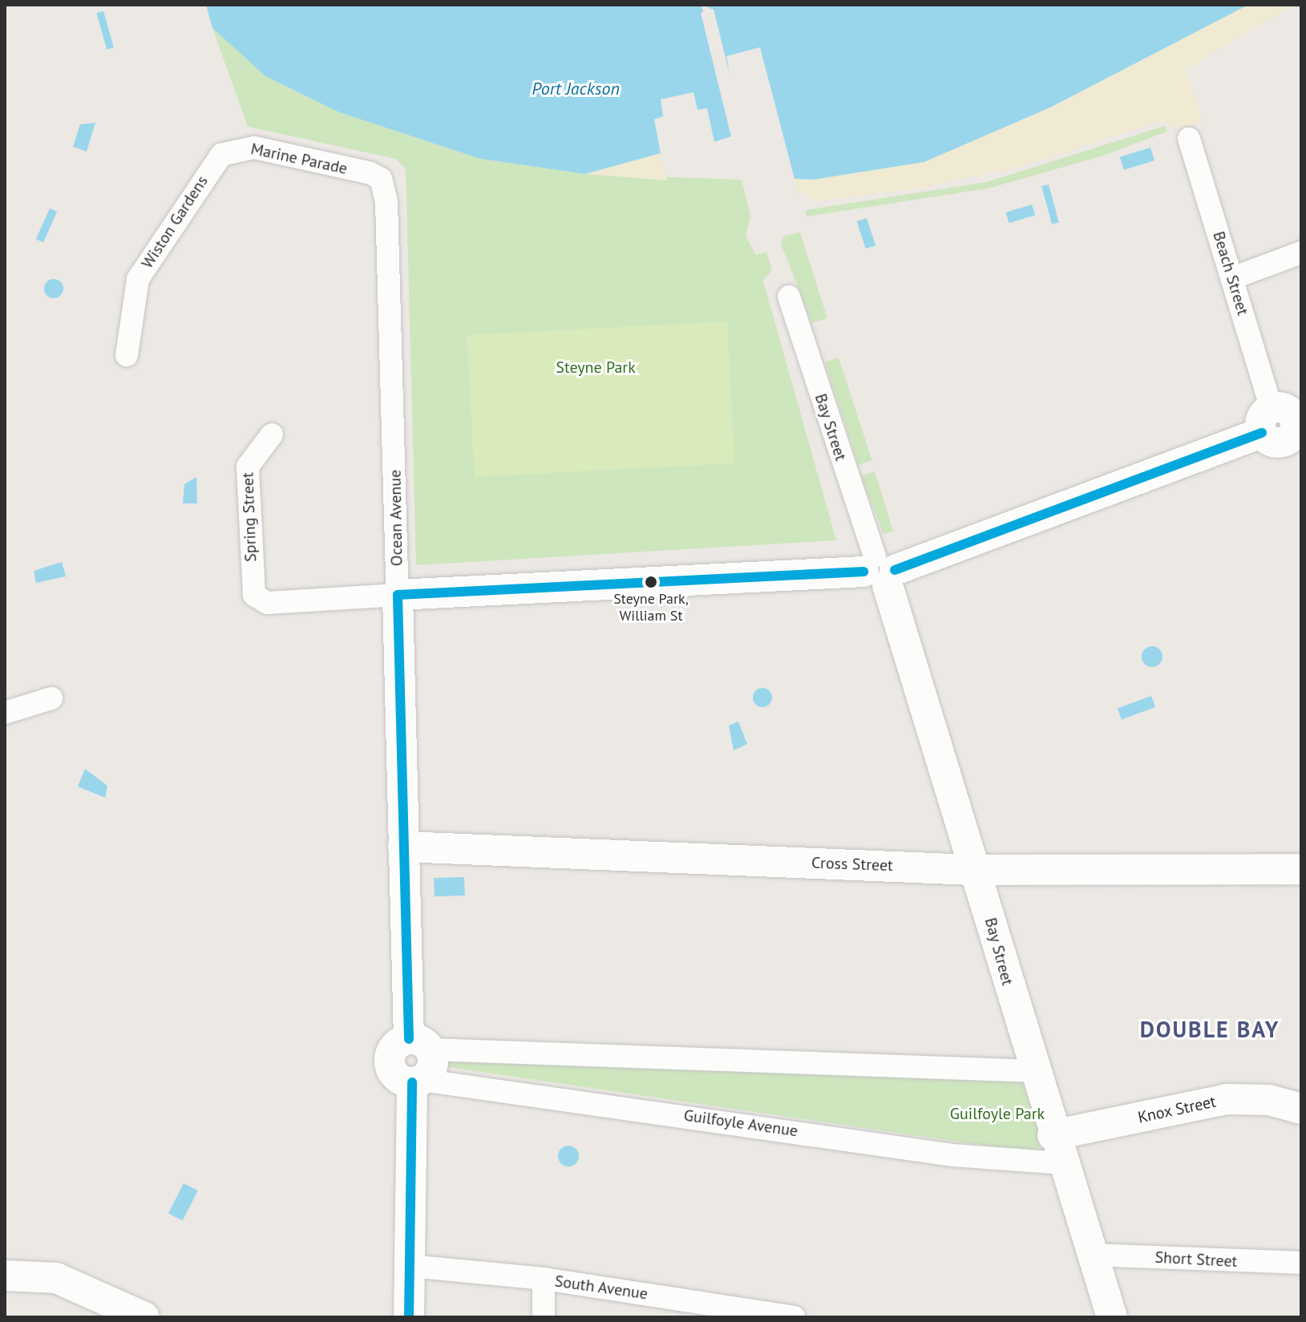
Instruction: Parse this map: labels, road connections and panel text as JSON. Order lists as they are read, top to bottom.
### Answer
{
  "streets": {
    "street": [
      "Marine Parade",
      "Wiston Gardens",
      "Beach Street",
      "Bay Street",
      "Spring Street",
      "Ocean Avenue",
      "Cross Street",
      "Knox Street",
      "Guilfoyle Avenue",
      "Short Street",
      "South Avenue"
    ]
  },
  "crossings": [
    ["Marine Parade", "Wiston Gardens"],
    ["Marine Parade", "Ocean Avenue"],
    ["Bay Street", "Cross Street"],
    ["Bay Street", "Knox Street"],
    ["Bay Street", "Guilfoyle Avenue"],
    ["Bay Street", "Short Street"],
    ["Spring Street", "Ocean Avenue"],
    ["Ocean Avenue", "Cross Street"],
    ["Knox Street", "Guilfoyle Avenue"]
  ],
  "districts": ["DOUBLE BAY"],
  "water": ["Port Jackson"],
  "parks": ["Steyne Park", "Guilfoyle Park"],
  "places": ["Steyne Park, William St"]
}
